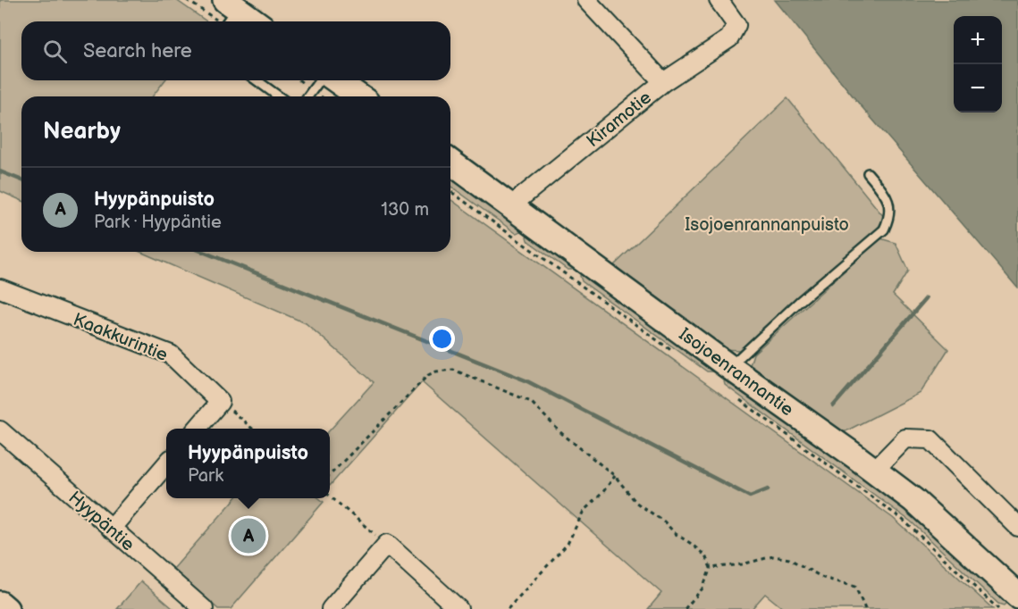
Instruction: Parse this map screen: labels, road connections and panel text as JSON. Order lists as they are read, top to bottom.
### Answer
{
  "streets": {
    "street": [
      "Kiramotie",
      "Kaakkurintie",
      "Isojoenrannantie",
      "Hyypäntie"
    ]
  },
  "crossings": [
    ["Kiramotie", "Isojoenrannantie"]
  ],
  "parks": ["Isojoenrannanpuisto"],
  "page": {
    "map_buttons": ["+", "−"],
    "search": "Search here",
    "heading": "Nearby",
    "list": [
      {
        "mark": "A",
        "name": "Hyypänpuisto",
        "note": "Park · Hyypäntie",
        "value": "130 m"
      }
    ],
    "popup": ["Hyypänpuisto", "Park"],
    "pins": "A"
  }
}
